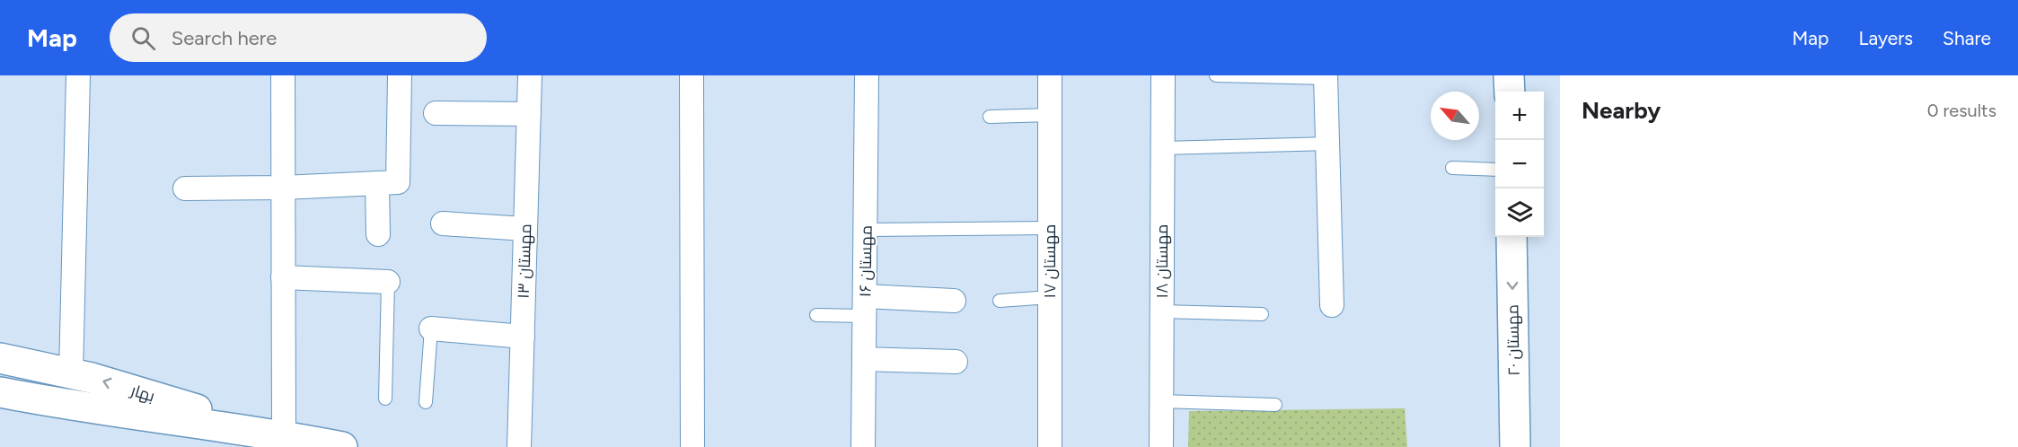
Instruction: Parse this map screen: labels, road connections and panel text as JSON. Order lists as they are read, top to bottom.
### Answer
{
  "streets": {
    "street": [
      "مهستان ۱۳",
      "مهستان ۱۶",
      "مهستان ۱۷",
      "مهستان ۱۸",
      "مهستان ۲۰",
      "بهار"
    ]
  },
  "north": "top left",
  "page": {
    "header": "Map",
    "search": "Search here",
    "nav": ["Map", "Layers", "Share"],
    "heading": ["Nearby", "0 results"],
    "map_buttons": ["+", "−"]
  }
}
